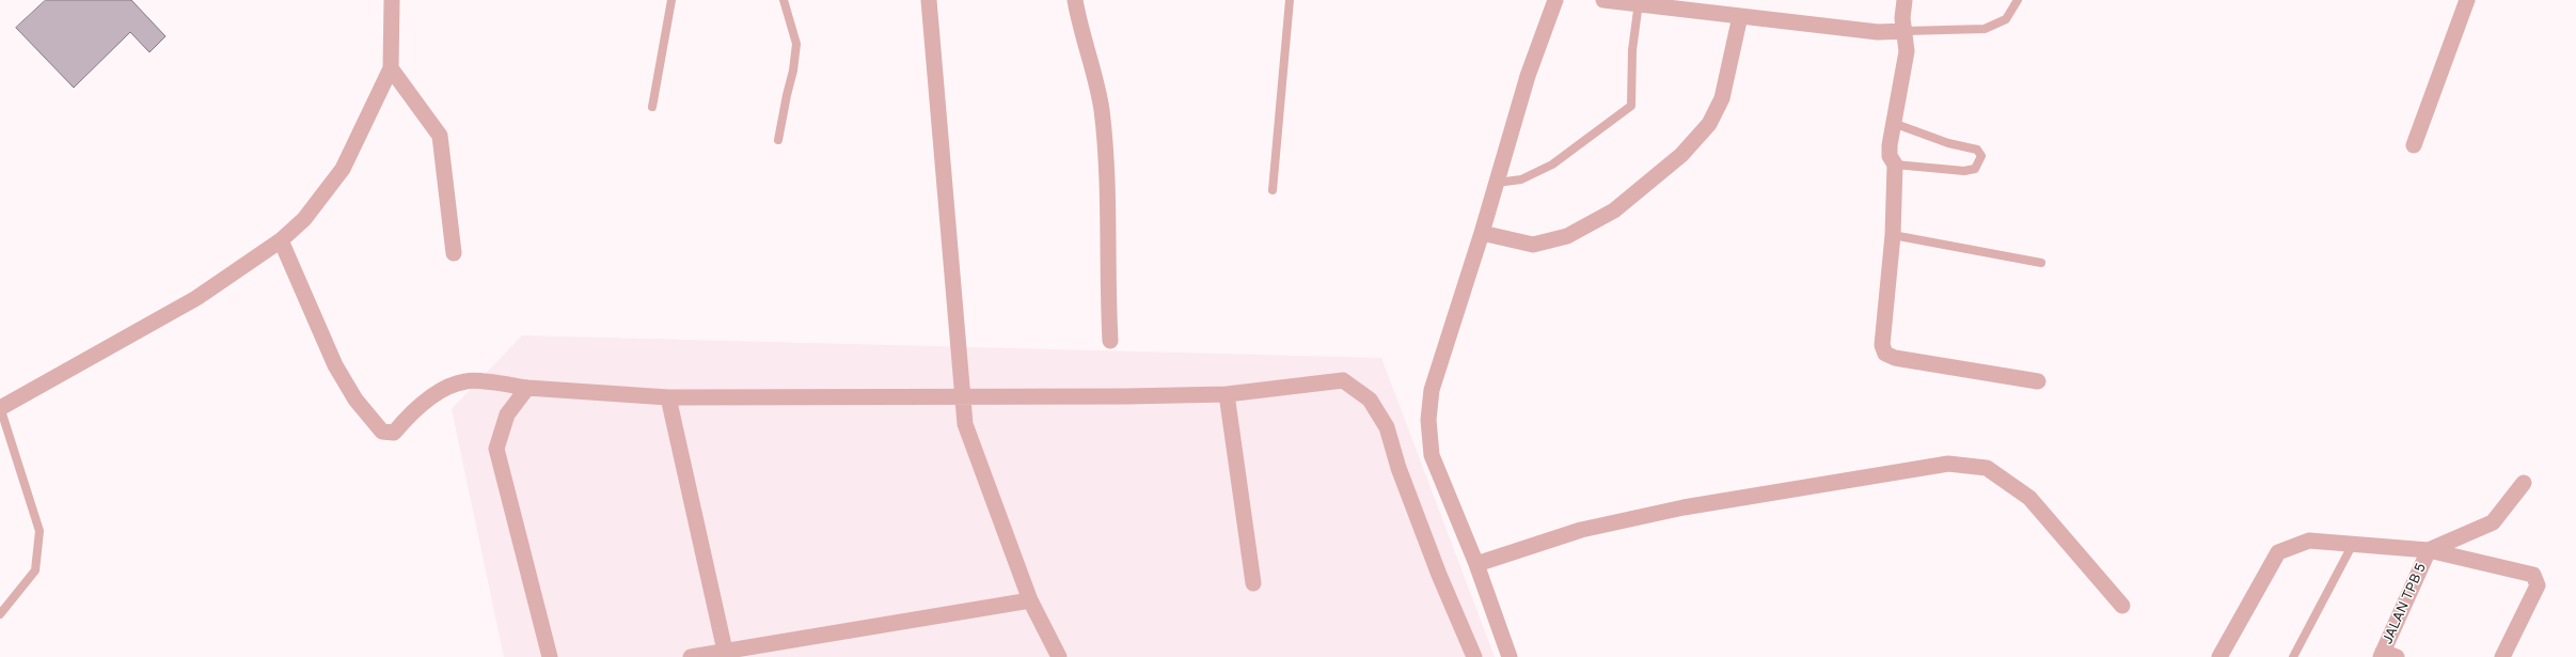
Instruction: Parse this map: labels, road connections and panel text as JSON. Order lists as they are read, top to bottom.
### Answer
{
  "streets": {
    "street": ["JALAN TPB 5"]
  }
}
